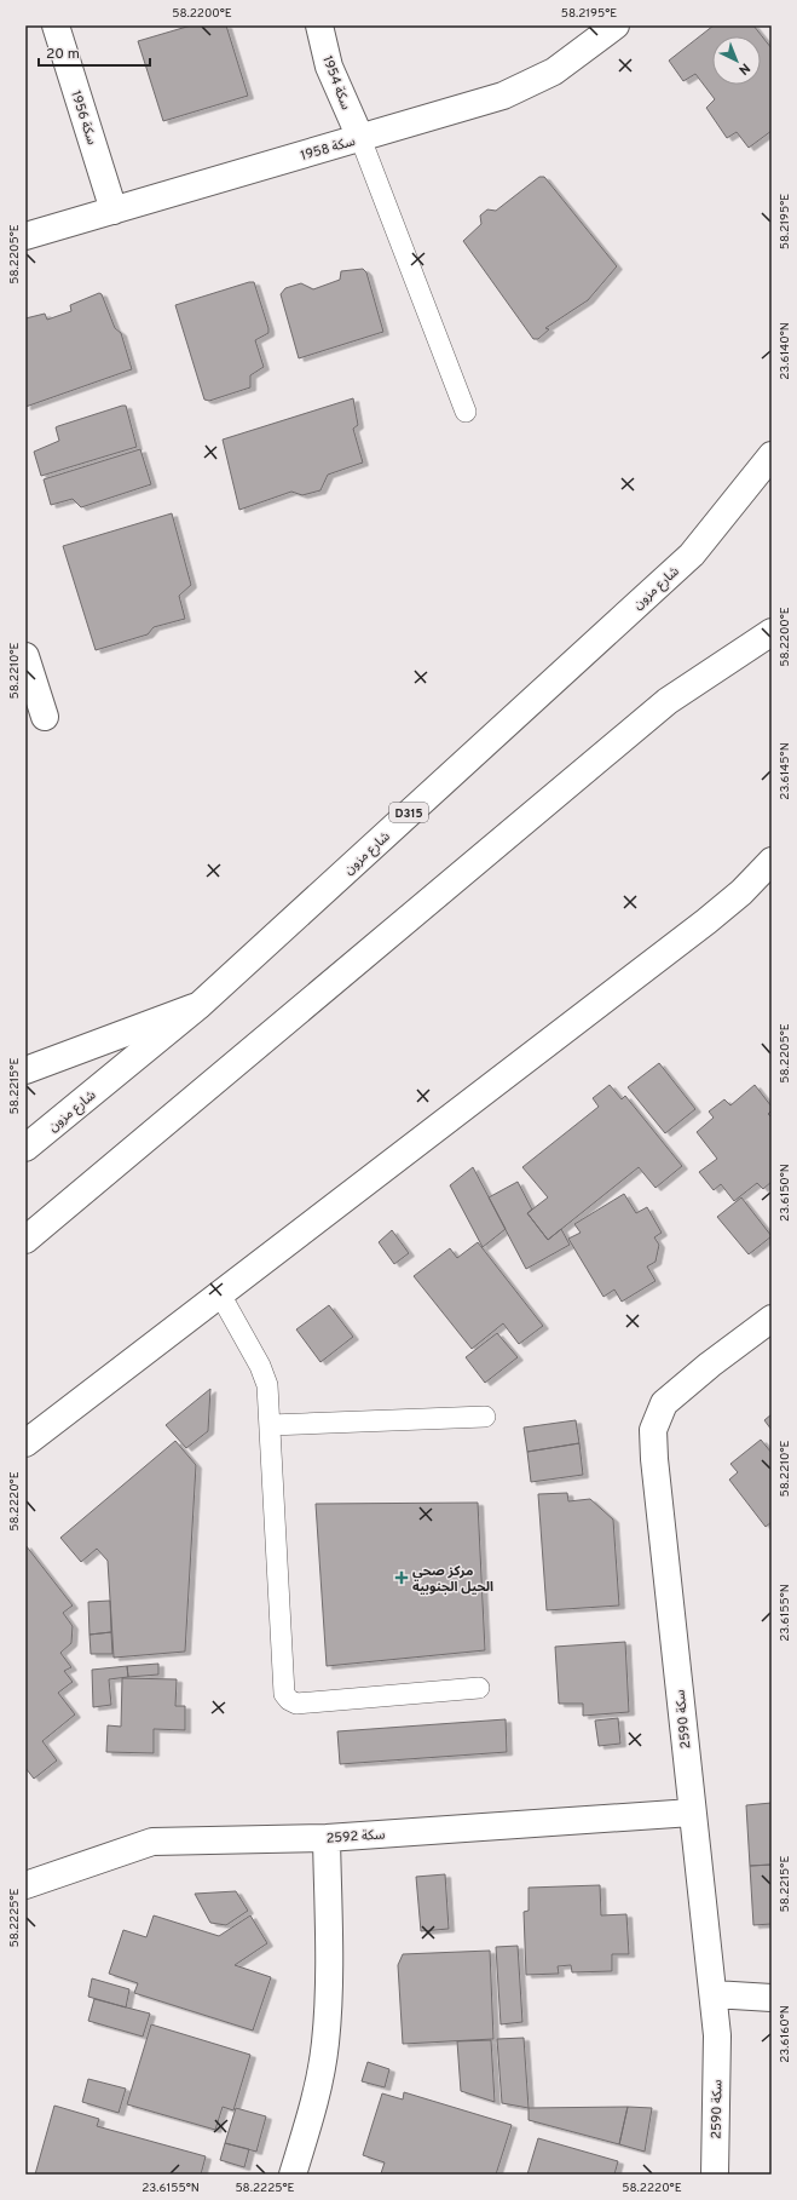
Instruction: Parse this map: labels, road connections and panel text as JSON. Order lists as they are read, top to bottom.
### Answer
{
  "streets": {
    "street": [
      "سكة 1954",
      "سكة 1956",
      "سكة 1958",
      "شارع مزون",
      "D315",
      "سكة 2590",
      "سكة 2592"
    ]
  },
  "crossings": [
    ["سكة 1954", "سكة 1958"],
    ["سكة 1956", "سكة 1958"],
    ["سكة 2590", "سكة 2592"]
  ],
  "places": {
    "health": ["مركز صحي الحيل الجنوبية"]
  },
  "scale_bar": "20 m",
  "north": "bottom right",
  "coordinates": [
    "58.2200°E",
    "58.2195°E",
    "58.2205°E",
    "23.6140°N",
    "58.2210°E",
    "23.6145°N",
    "58.2215°E",
    "23.6150°N",
    "58.2220°E",
    "23.6155°N",
    "58.2225°E",
    "23.6160°N"
  ]
}
